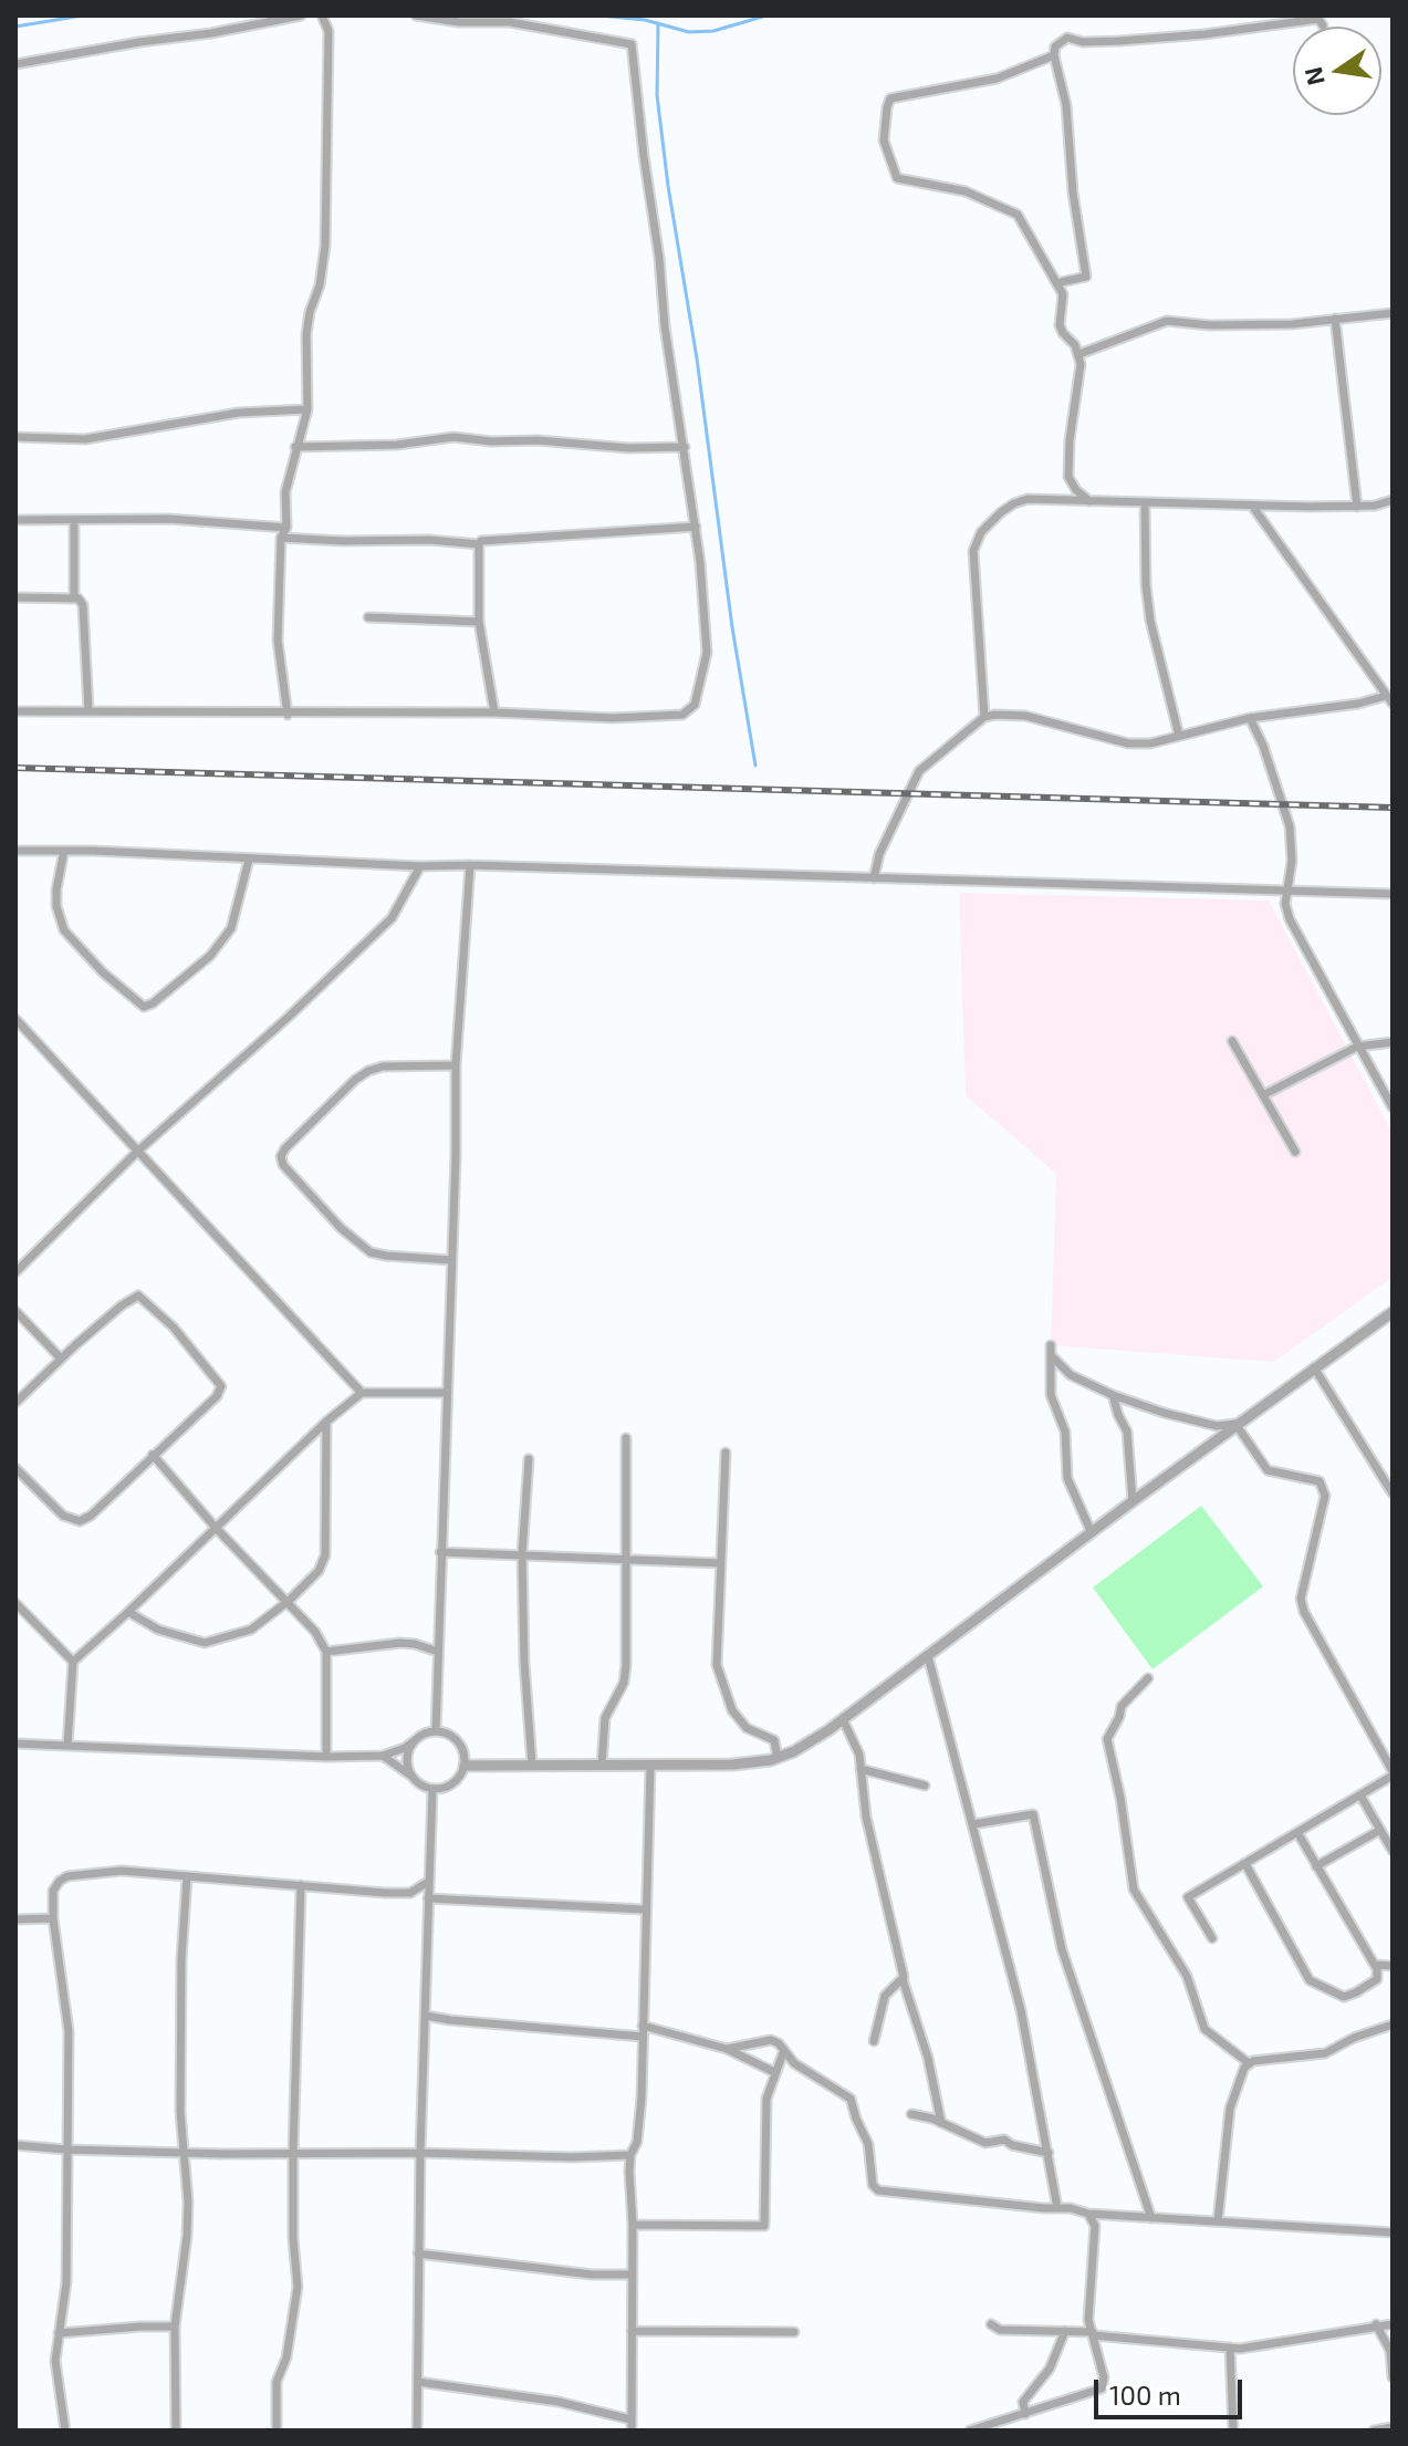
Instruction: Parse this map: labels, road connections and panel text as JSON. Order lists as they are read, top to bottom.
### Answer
{
  "scale_bar": "100 m",
  "north": "left"
}
